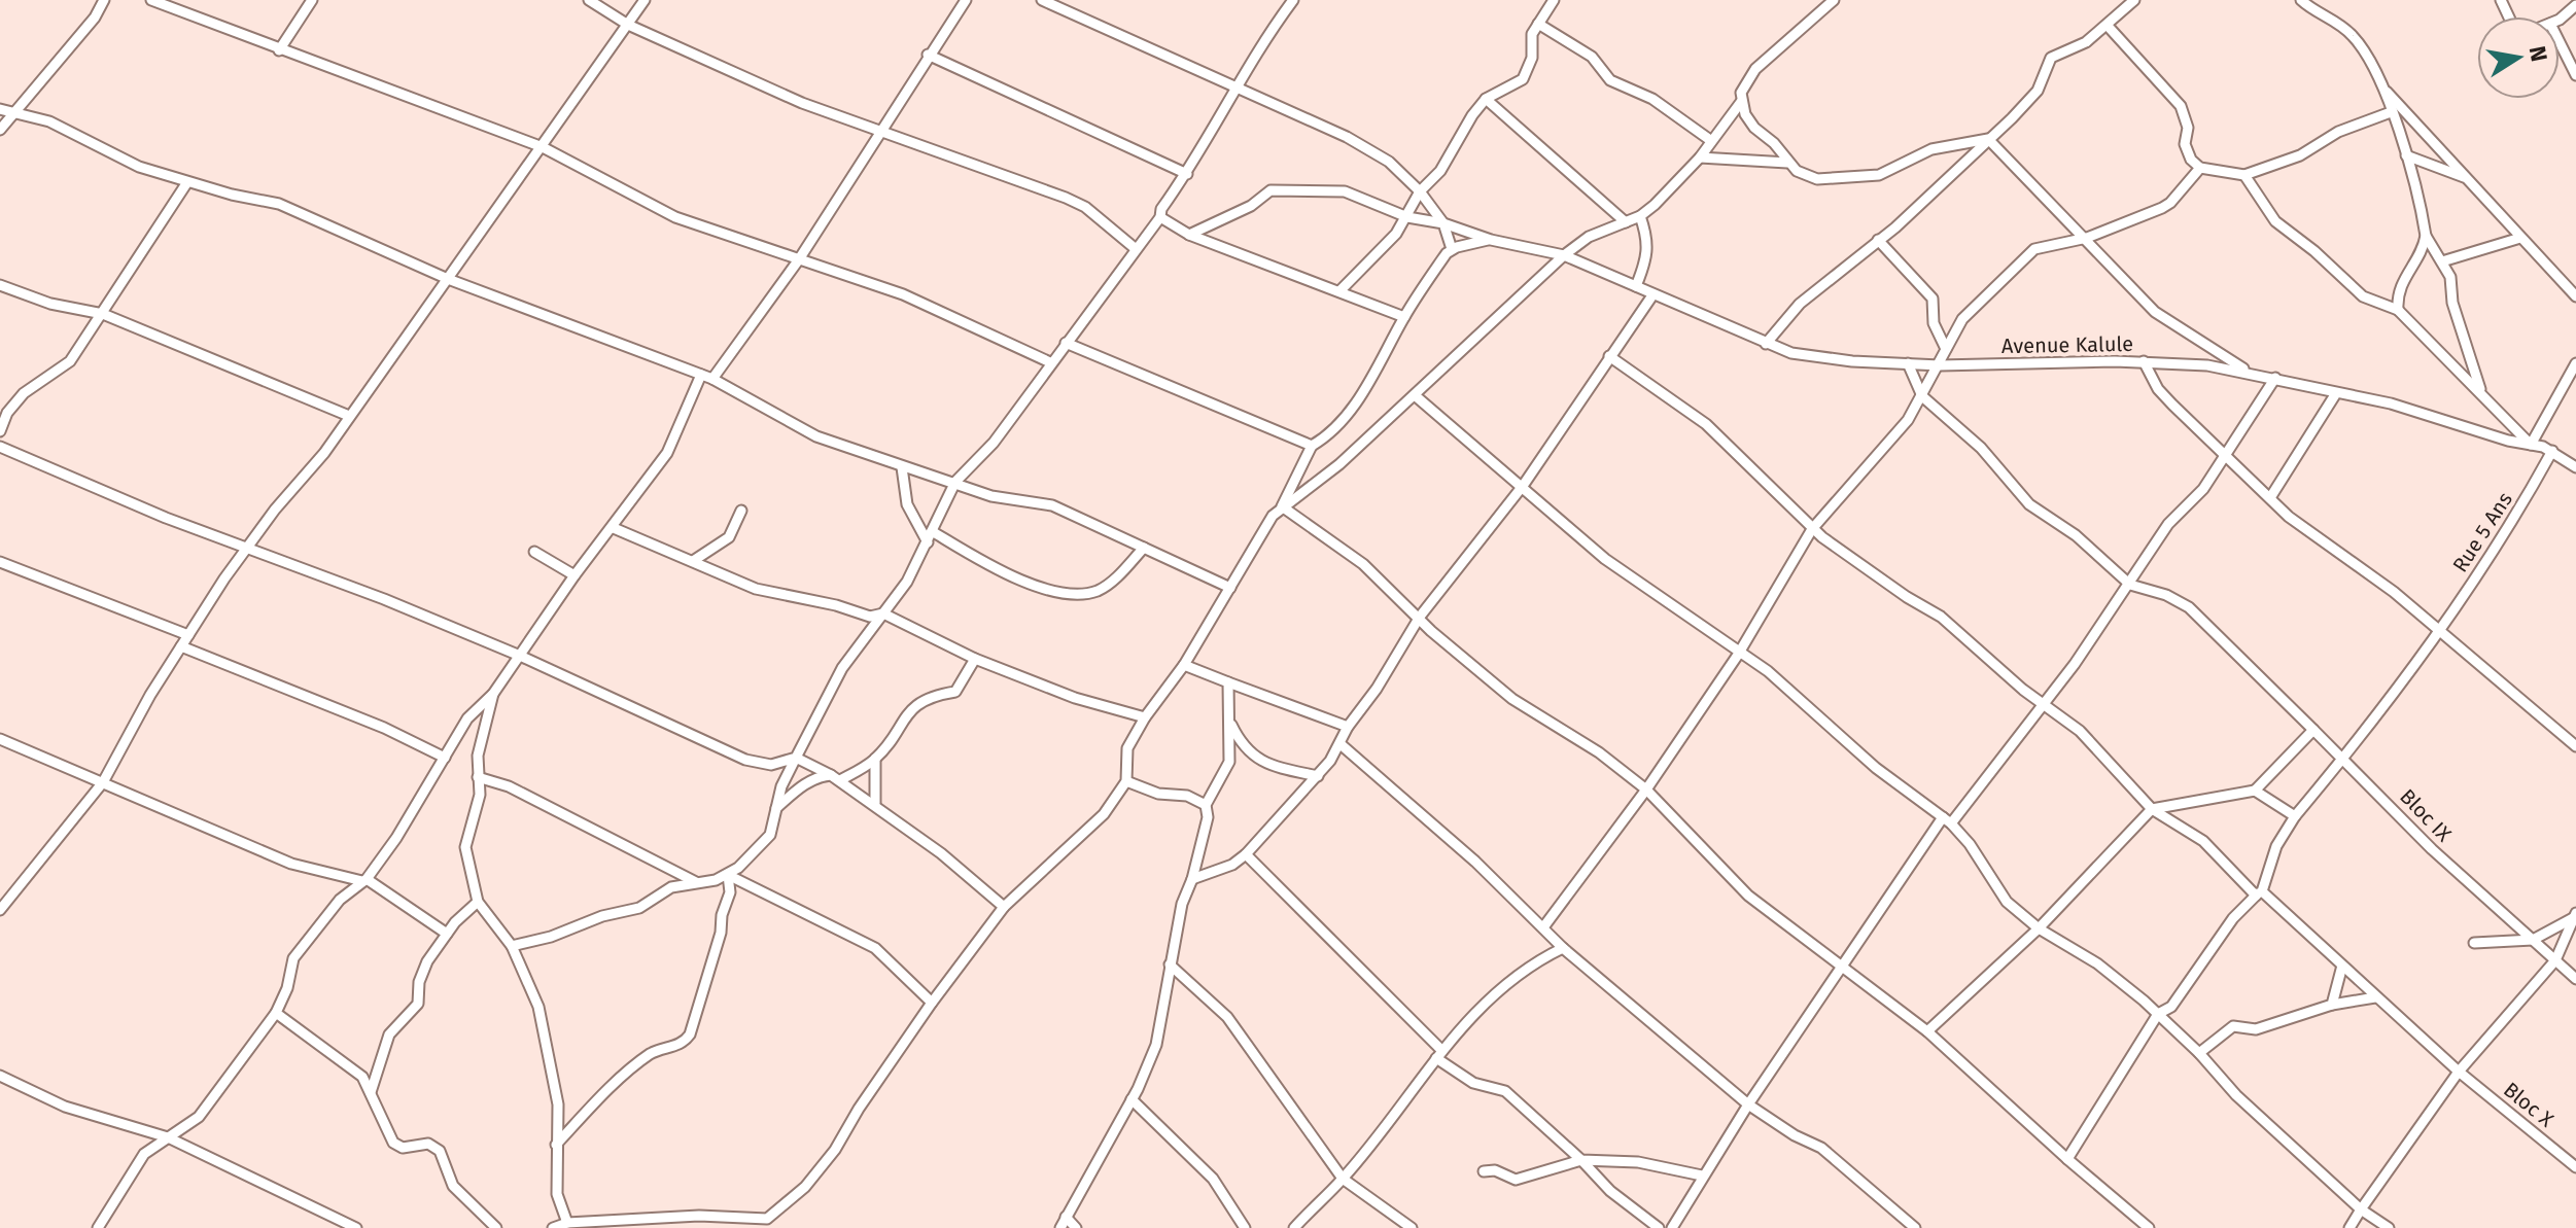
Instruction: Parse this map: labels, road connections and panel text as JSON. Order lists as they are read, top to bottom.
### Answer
{
  "streets": {
    "street": [
      "Avenue Kalule",
      "Rue 5 Ans",
      "Bloc IX",
      "Bloc X"
    ]
  },
  "crossings": [
    ["Avenue Kalule", "Rue 5 Ans"],
    ["Rue 5 Ans", "Bloc IX"],
    ["Rue 5 Ans", "Bloc X"]
  ],
  "north": "right"
}
